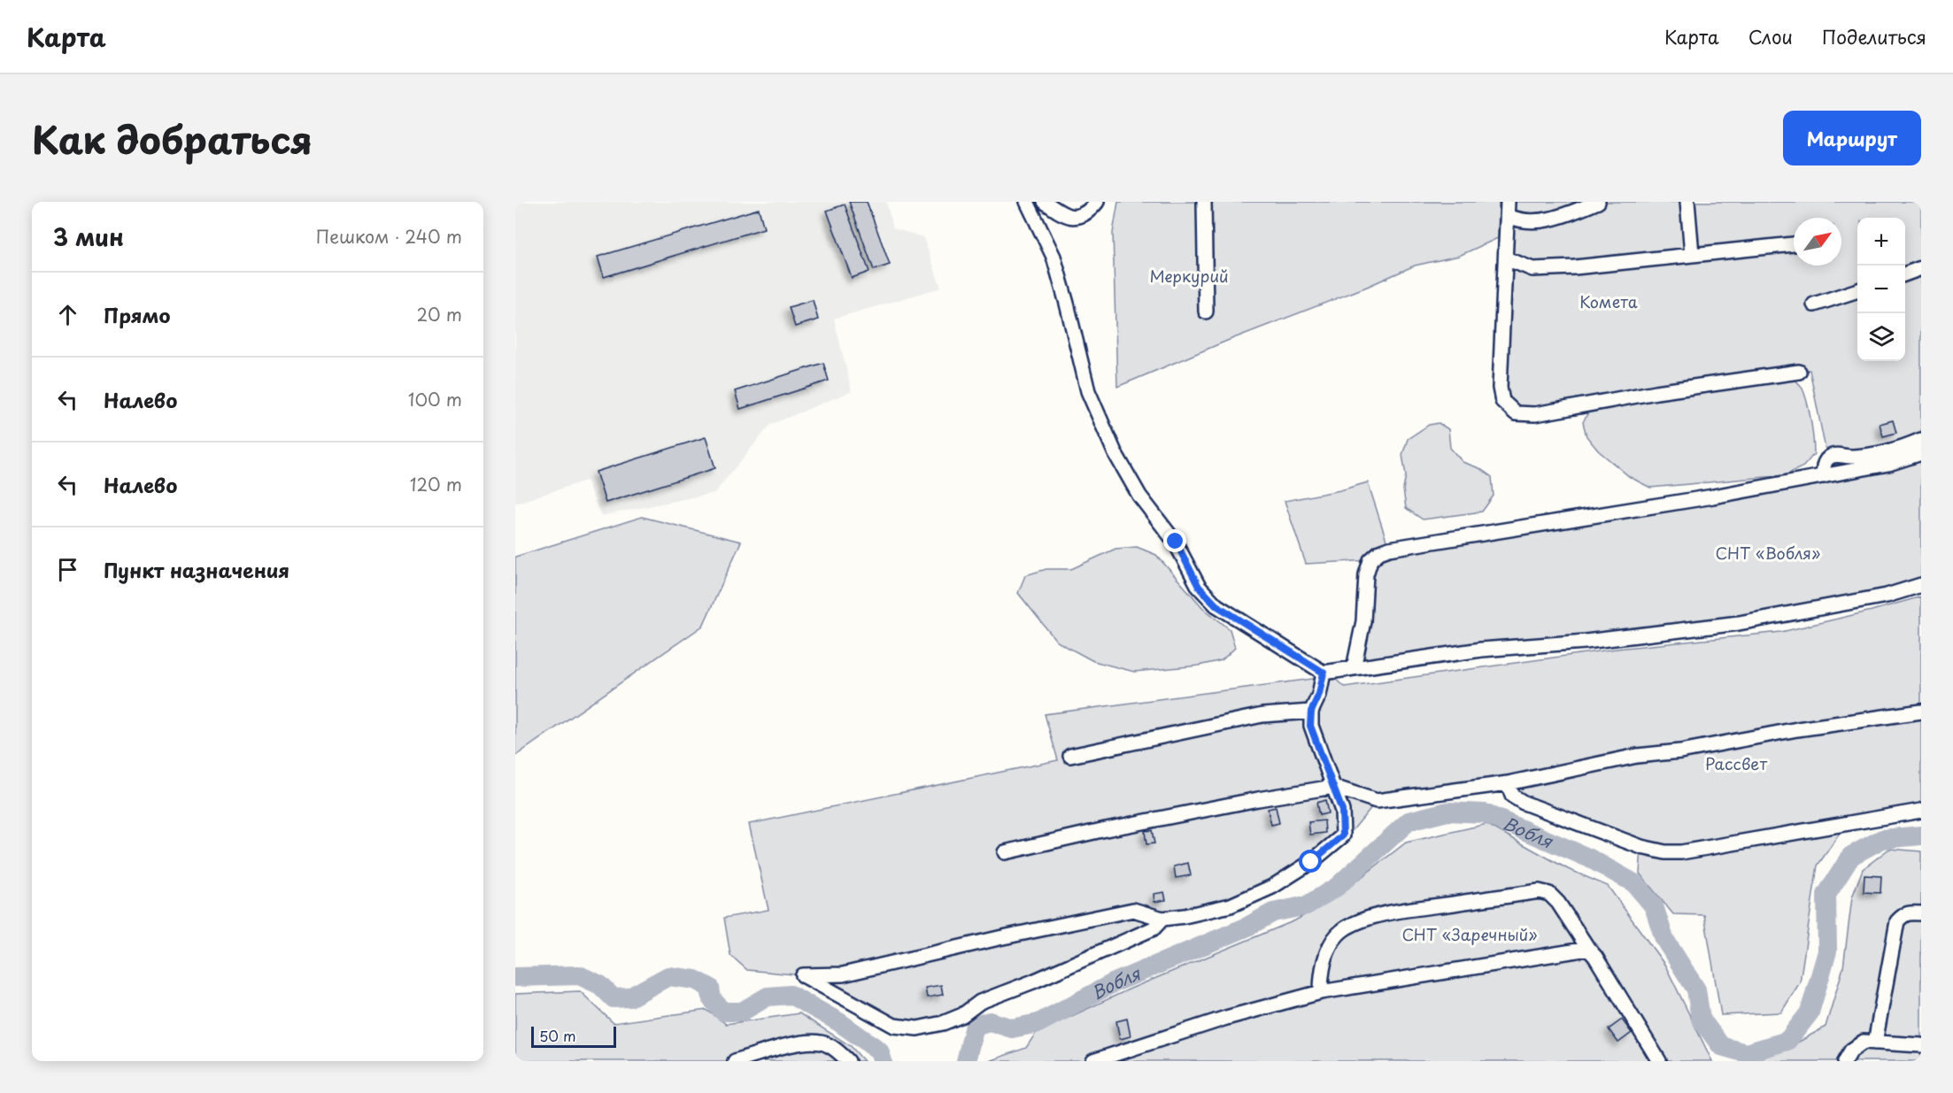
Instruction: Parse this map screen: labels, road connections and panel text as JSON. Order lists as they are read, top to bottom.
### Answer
{
  "water": ["Вобля"],
  "parks": [
    "Меркурий",
    "Комета",
    "СНТ «Вобля»",
    "Рассвет",
    "СНТ «Заречный»"
  ],
  "scale_bar": "50 m",
  "north": "top right",
  "page": {
    "header": "Карта",
    "nav": ["Карта", "Слои", "Поделиться"],
    "title": "Как добраться",
    "buttons": "Маршрут",
    "heading": ["3 мин", "Пешком · 240 m"],
    "map_buttons": ["+", "−"],
    "list": [
      ["Прямо", "20 m"],
      ["Налево", "100 m"],
      ["Налево", "120 m"],
      "Пункт назначения"
    ],
    "scale": "50 m"
  }
}
